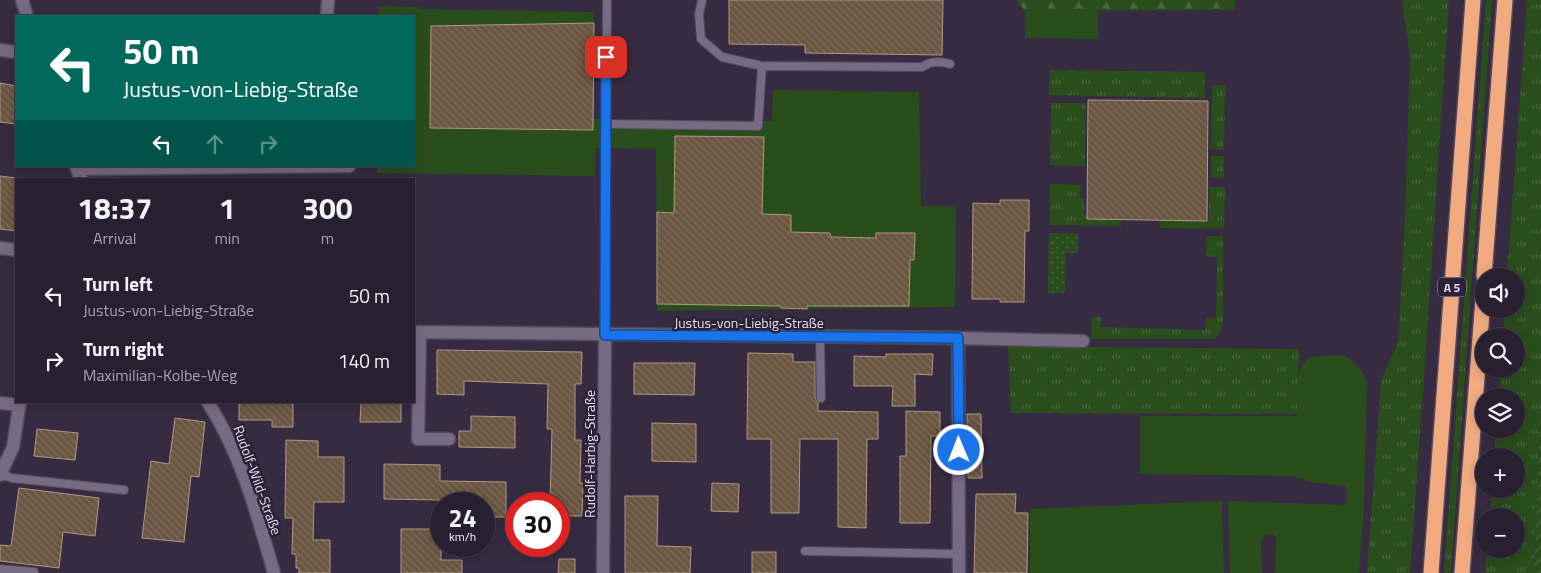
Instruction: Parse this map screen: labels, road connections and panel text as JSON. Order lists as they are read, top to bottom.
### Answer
{
  "streets": {
    "highway": ["A 5"],
    "street": ["Justus-von-Liebig-Straße", "Rudolf-Harbig-Straße", "Rudolf-Wild-Straße"]
  },
  "crossings": [
    ["Justus-von-Liebig-Straße", "Rudolf-Harbig-Straße"]
  ],
  "page": {
    "turn": ["50 m", "Justus-von-Liebig-Straße"],
    "eta": [
      "18:37",
      "Arrival",
      "1",
      "min",
      "300",
      "m"
    ],
    "list": [
      {
        "name": "Turn left",
        "note": "Justus-von-Liebig-Straße",
        "value": "50 m"
      },
      {
        "name": "Turn right",
        "note": "Maximilian-Kolbe-Weg",
        "value": "140 m"
      }
    ],
    "map_buttons": ["+", "−"],
    "speed": "24 km/h",
    "limit": "30"
  }
}
